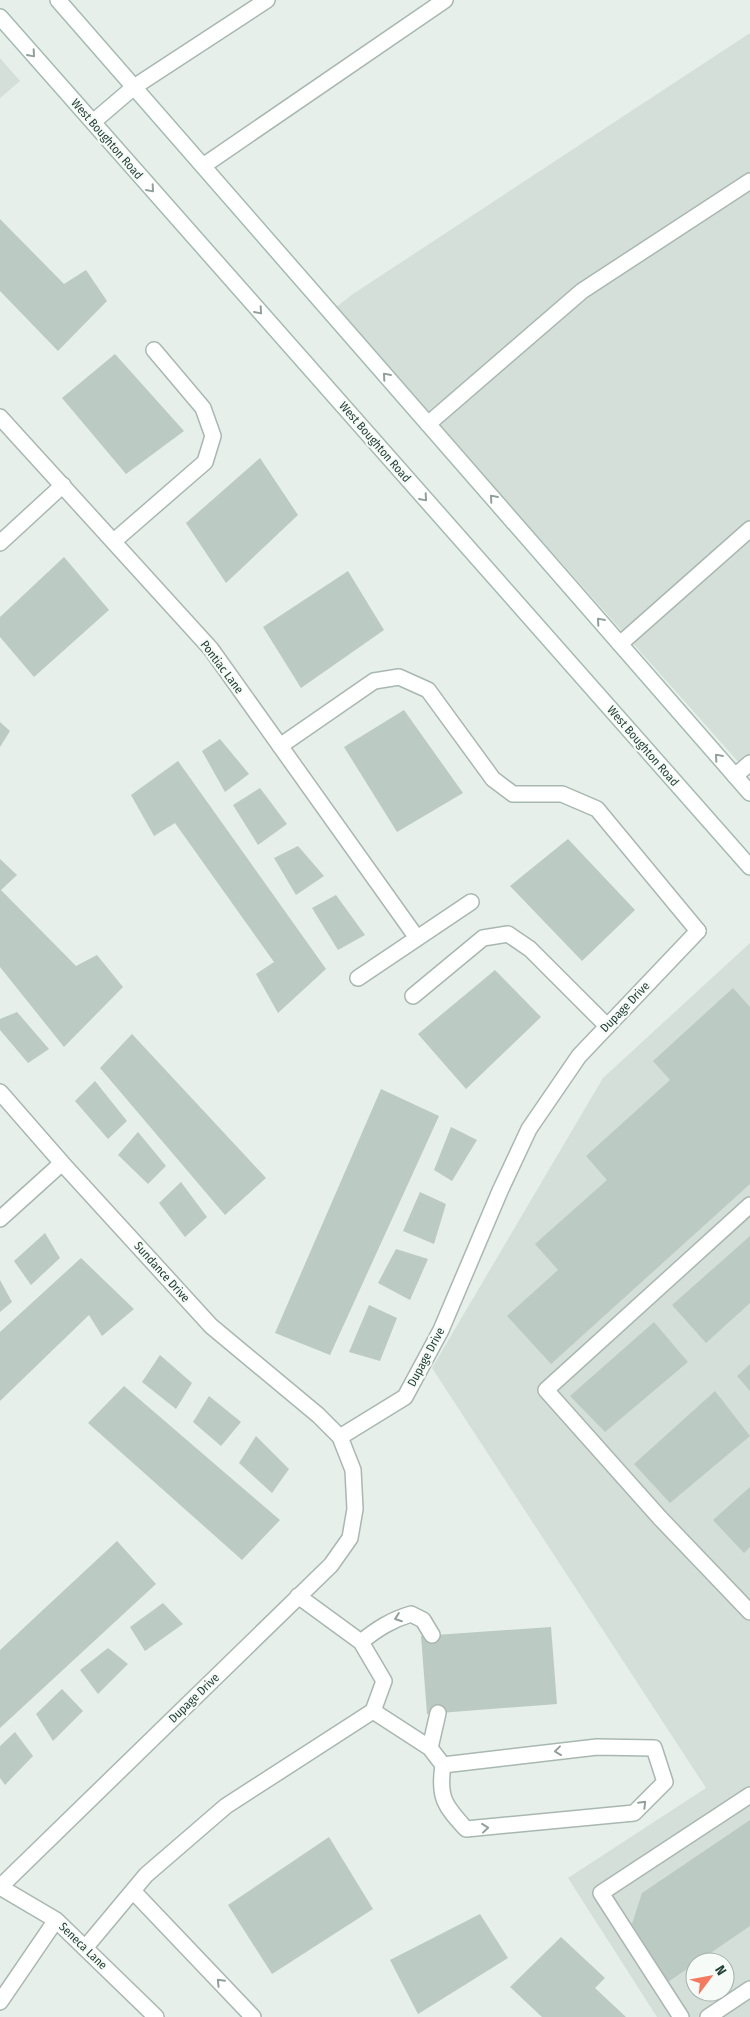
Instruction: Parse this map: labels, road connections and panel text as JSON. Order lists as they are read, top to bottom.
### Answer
{
  "streets": {
    "street": [
      "West Boughton Road",
      "Pontiac Lane",
      "Dupage Drive",
      "Sundance Drive",
      "Seneca Lane"
    ]
  },
  "crossings": [
    ["Pontiac Lane", "Dupage Drive"],
    ["Dupage Drive", "Sundance Drive"],
    ["Dupage Drive", "Seneca Lane"]
  ],
  "north": "top right"
}
